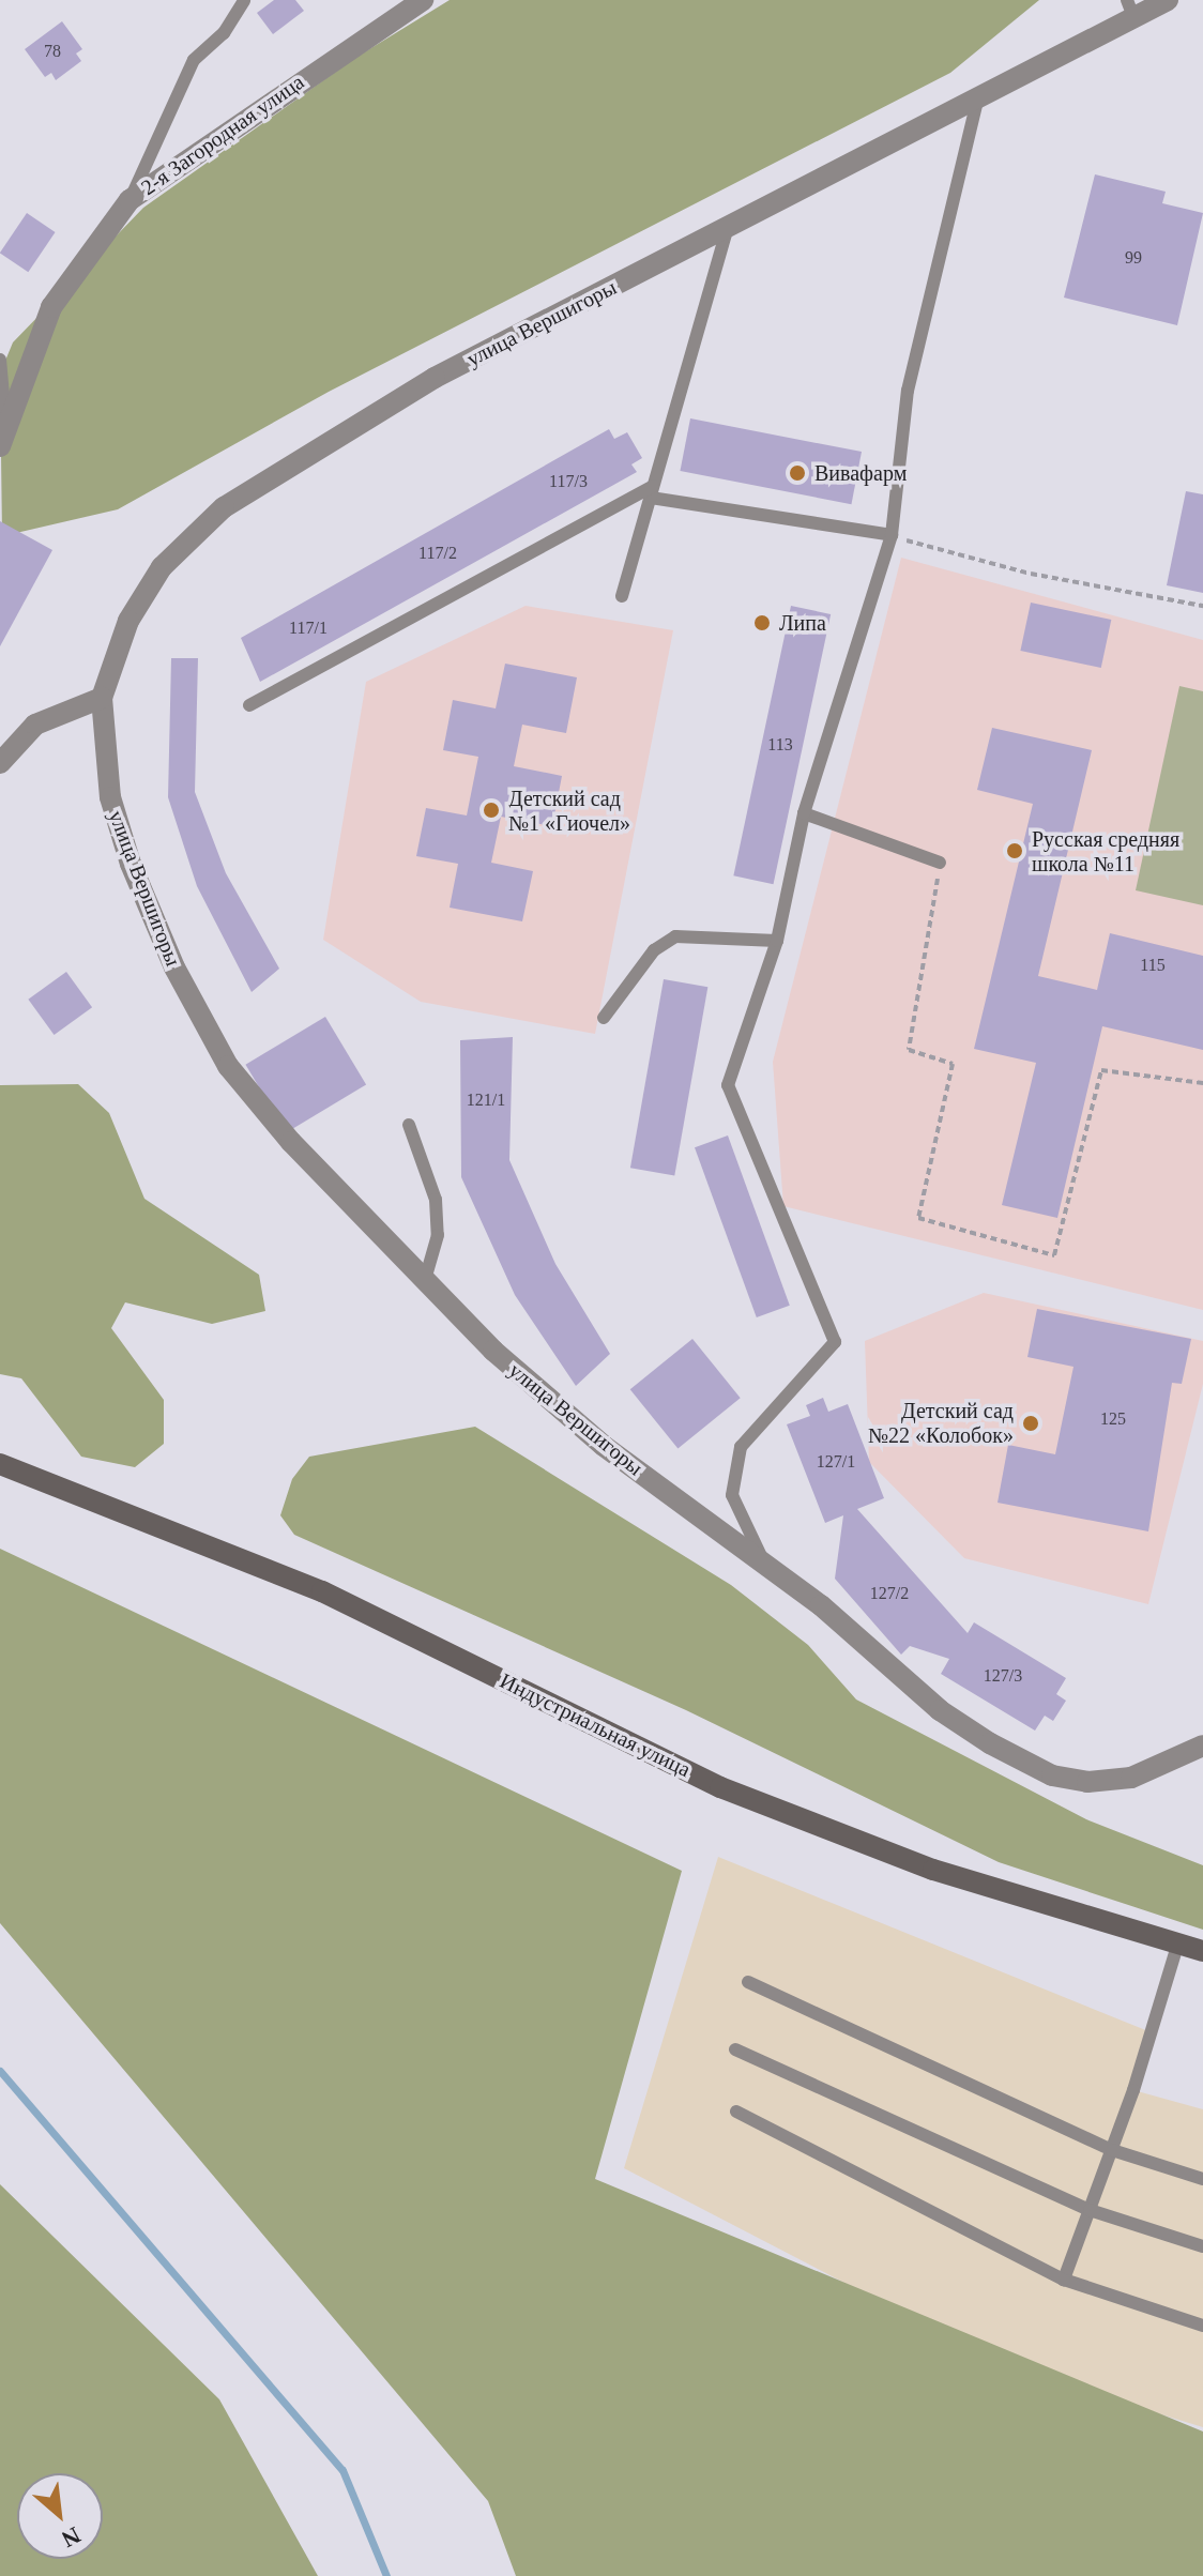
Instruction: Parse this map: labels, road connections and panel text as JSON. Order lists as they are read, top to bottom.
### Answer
{
  "streets": {
    "main road": ["Индустриальная улица"],
    "street": ["2-я Загородная улица", "улица Вершигоры"]
  },
  "places": [
    "Вивафарм",
    "Липа",
    "Детский сад №1 «Гиочел»",
    "Русская средняя школа №11",
    "Детский сад №22 «Колобок»"
  ],
  "house_numbers": [
    "78",
    "99",
    "117/3",
    "117/2",
    "117/1",
    "113",
    "115",
    "121/1",
    "125",
    "127/1",
    "127/2",
    "127/3"
  ],
  "north": "bottom right"
}
